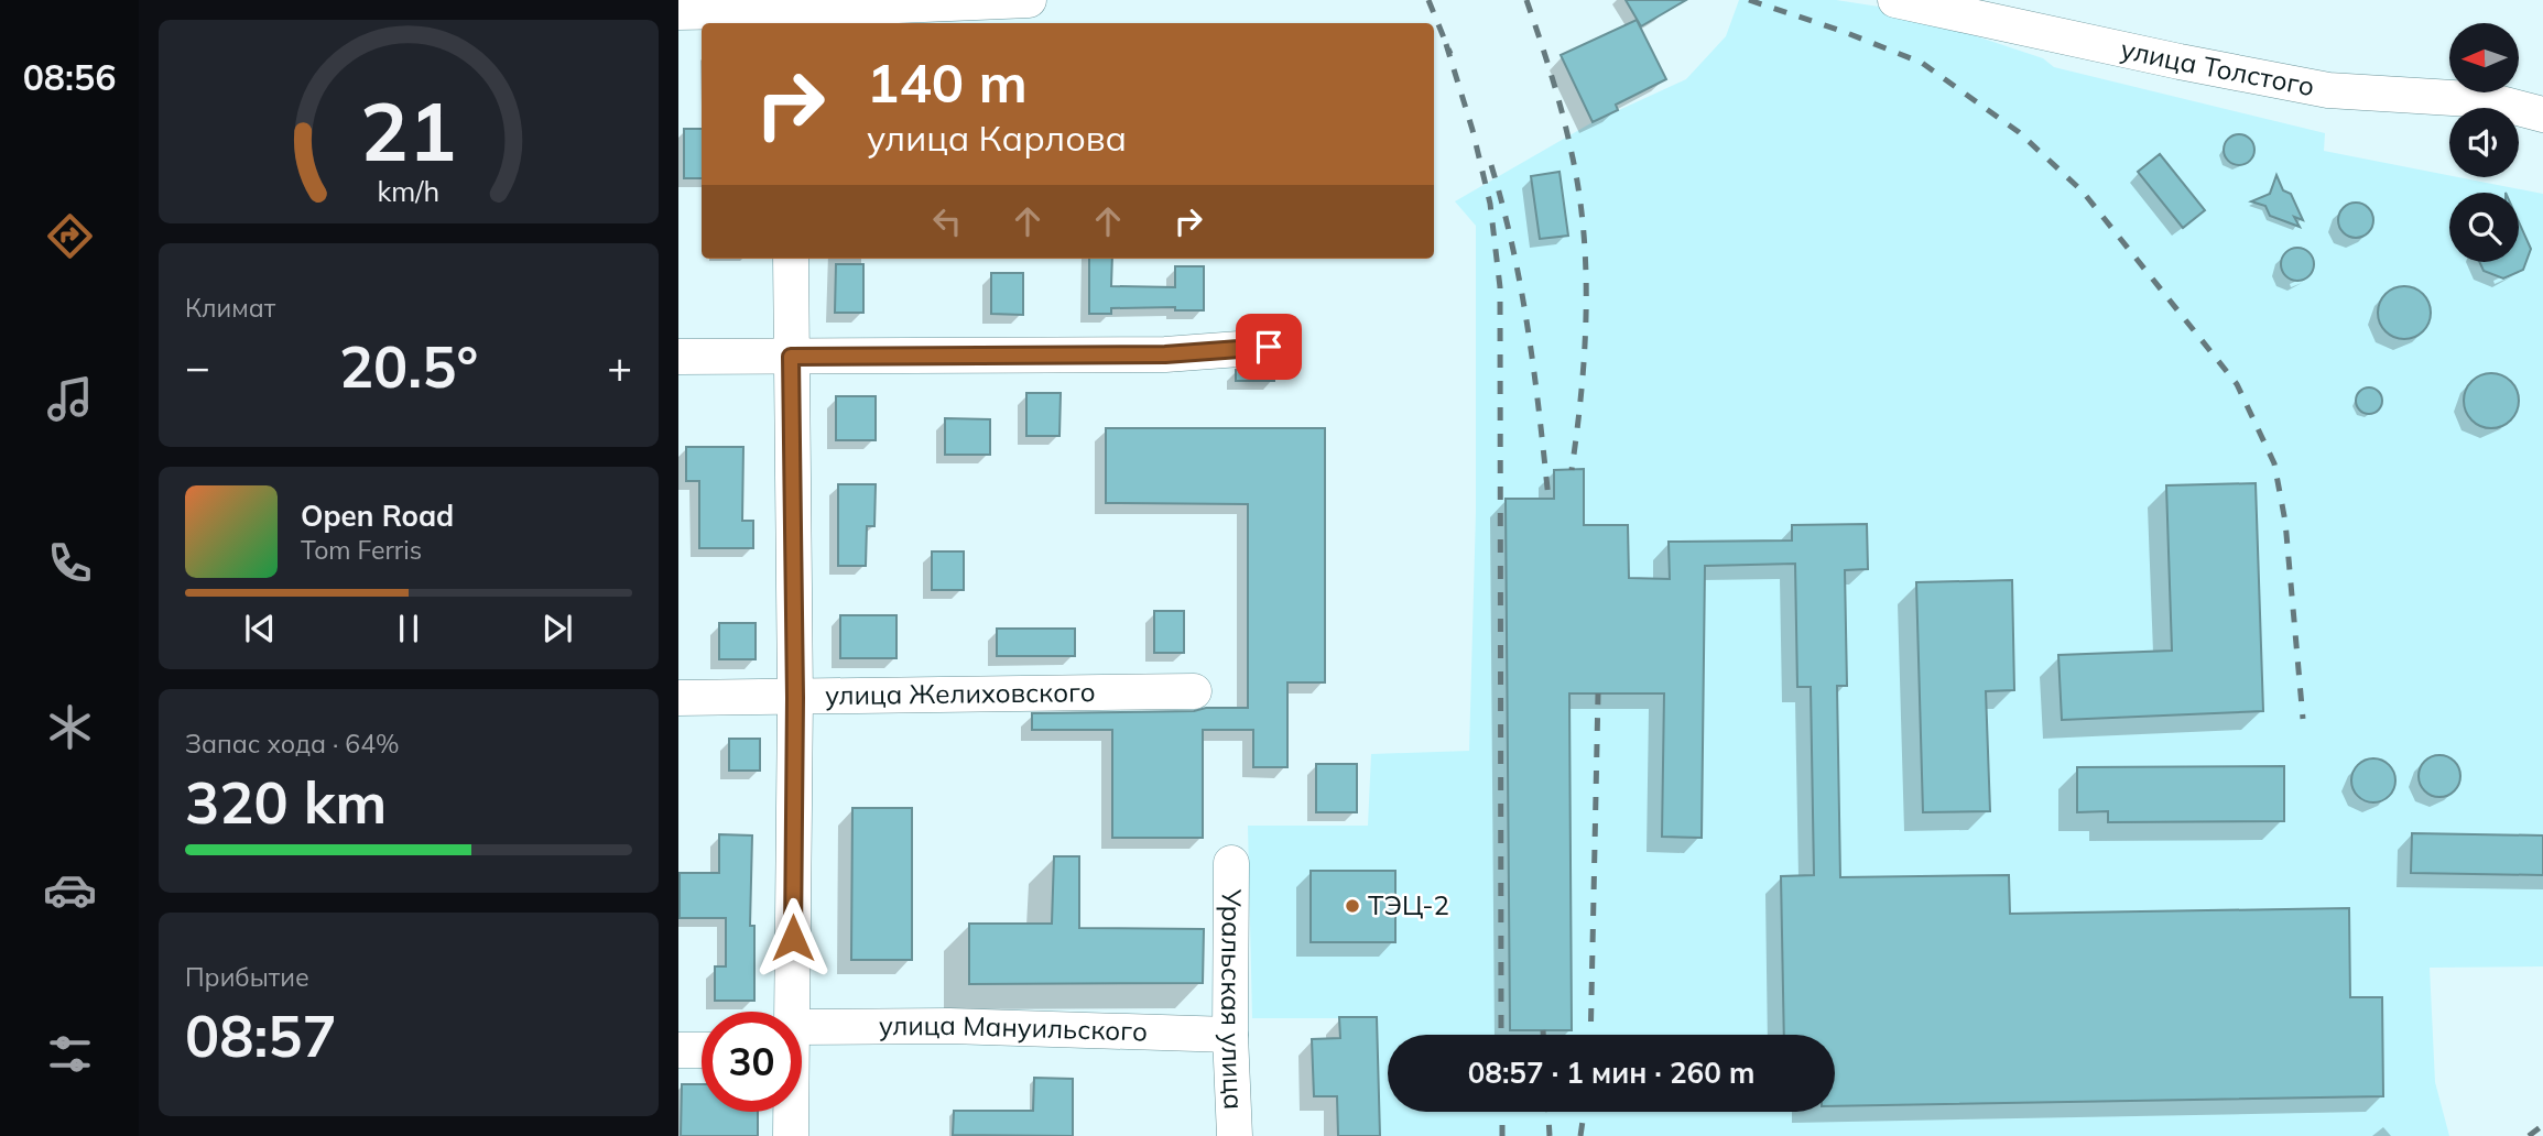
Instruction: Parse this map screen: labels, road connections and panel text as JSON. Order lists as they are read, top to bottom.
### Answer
{
  "streets": {
    "street": [
      "улица Толстого",
      "улица Желиховского",
      "Уральская улица",
      "улица Мануильского"
    ]
  },
  "crossings": [
    ["Уральская улица", "улица Мануильского"]
  ],
  "places": ["ТЭЦ-2"],
  "north": "left",
  "page": {
    "tabs": "08:56",
    "turn": ["140 m", "улица Карлова"],
    "tile": [
      "Климат",
      ["Запас хода · 64%", "320 km"],
      ["Прибытие", "08:57"]
    ],
    "heat": ["−", "20.5°", "+"],
    "song": ["Open Road", "Tom Ferris"],
    "limit": "30",
    "trip": "08:57 · 1 мин · 260 m",
    "gauge": ["21", "km/h"]
  }
}
